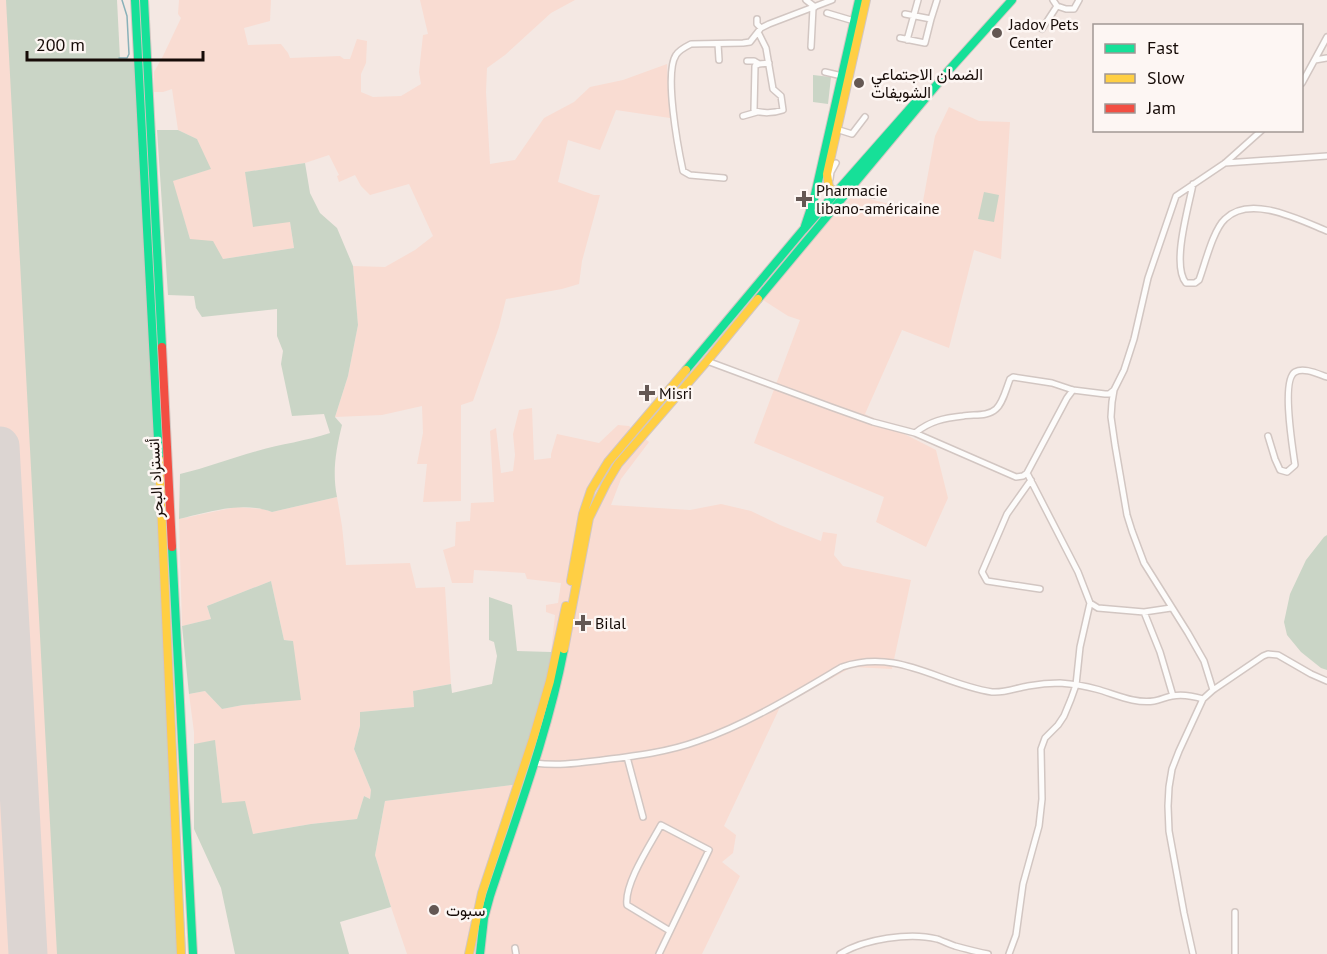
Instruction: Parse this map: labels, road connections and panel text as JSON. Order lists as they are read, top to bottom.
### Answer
{
  "streets": {
    "main road": ["أتستراد البحر"]
  },
  "places": {
    "other": ["Jadov Pets Center", "الضمان الاجتماعي الشويفات", "سبوت"],
    "health": ["Pharmacie libano-américaine", "Misri", "Bilal"]
  },
  "legend": ["Fast", "Slow", "Jam"],
  "scale_bar": "200 m"
}
